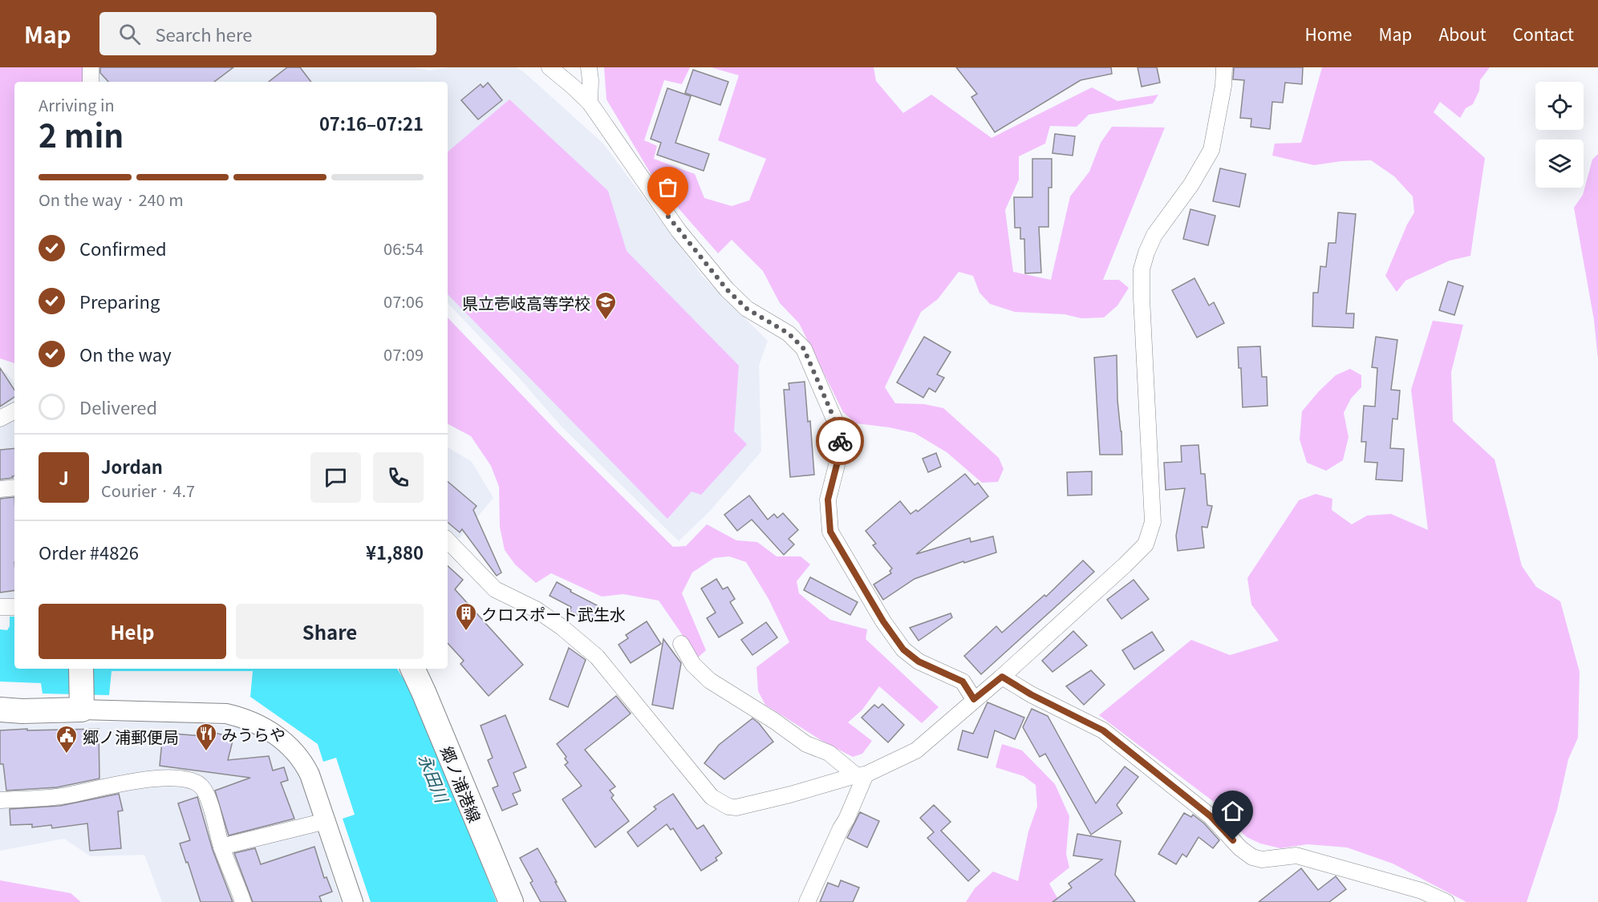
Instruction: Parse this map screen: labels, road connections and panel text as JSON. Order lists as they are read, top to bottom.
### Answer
{
  "streets": {
    "main road": ["郷ノ浦港線"]
  },
  "water": ["永田川"],
  "places": {
    "school or university": ["県立壱岐高等学校"],
    "building": ["クロスポート武生水"],
    "restaurant": ["みうらや"],
    "public building": ["郷ノ浦郵便局"]
  },
  "page": {
    "header": "Map",
    "search": "Search here",
    "nav": [
      "Home",
      "Map",
      "About",
      "Contact"
    ],
    "heading": ["2 min", "Arriving in", "07:16–07:21"],
    "panel": [
      "Jordan",
      "Courier · 4.7",
      "Order #4826",
      "¥1,880"
    ],
    "bar": "On the way · 240 m",
    "list": [
      ["Confirmed", "06:54"],
      ["Preparing", "07:06"],
      ["On the way", "07:09"],
      "Delivered"
    ],
    "round": "J",
    "buttons": ["Help", "Share"]
  }
}
